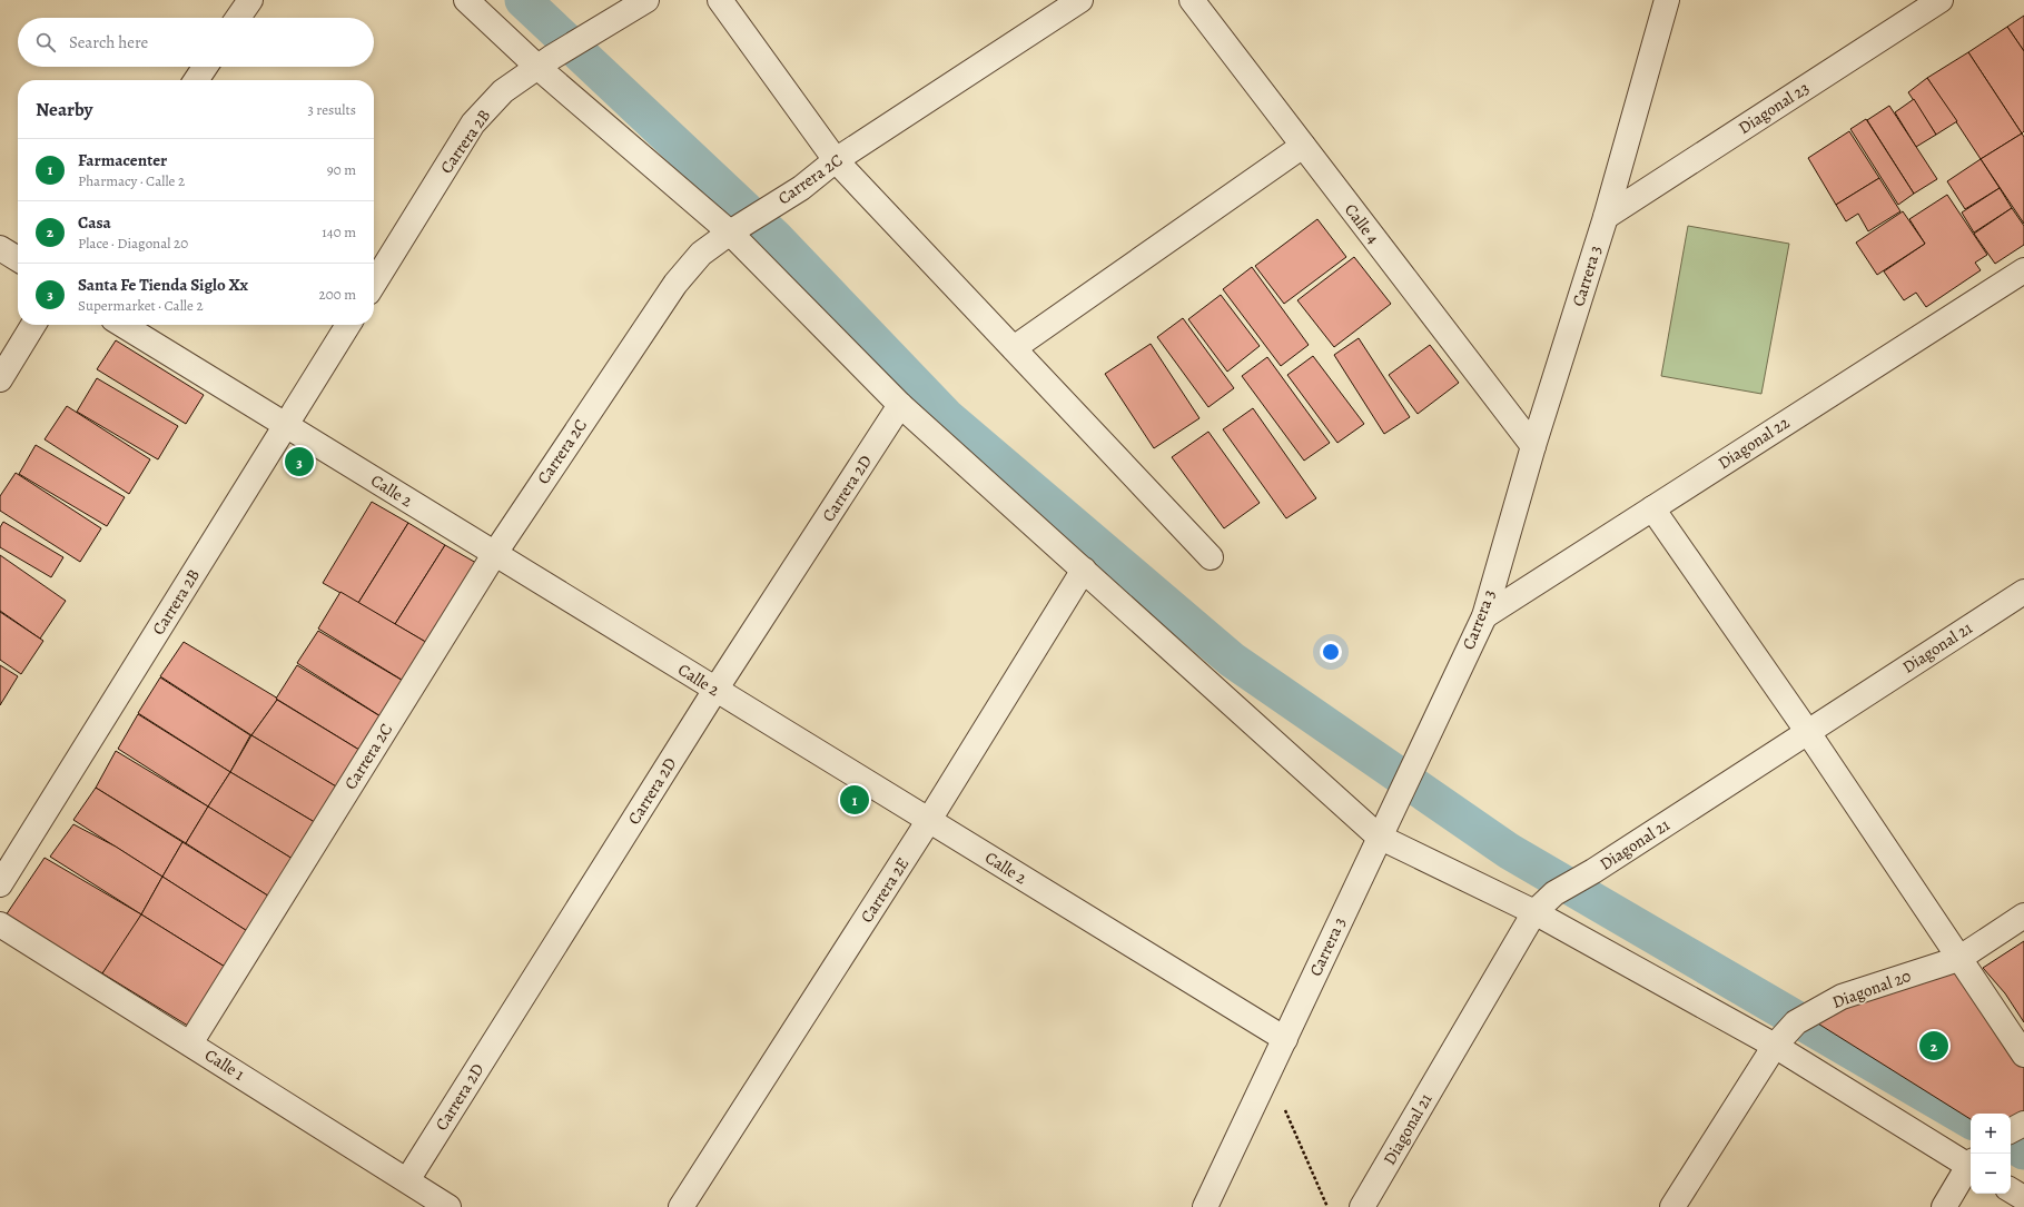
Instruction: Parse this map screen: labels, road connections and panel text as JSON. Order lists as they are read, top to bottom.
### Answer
{
  "streets": {
    "street": [
      "Diagonal 23",
      "Carrera 2B",
      "Carrera 2C",
      "Calle 4",
      "Carrera 3",
      "Diagonal 22",
      "Carrera 2D",
      "Calle 2",
      "Diagonal 21",
      "Carrera 2E",
      "Diagonal 20",
      "Calle 1"
    ]
  },
  "crossings": [
    ["Diagonal 23", "Carrera 3"],
    ["Carrera 2B", "Calle 2"],
    ["Carrera 2C", "Calle 2"],
    ["Carrera 2C", "Calle 1"],
    ["Calle 4", "Carrera 3"],
    ["Carrera 3", "Diagonal 22"],
    ["Carrera 3", "Calle 2"],
    ["Carrera 2D", "Calle 2"],
    ["Carrera 2D", "Calle 1"],
    ["Calle 2", "Carrera 2E"]
  ],
  "page": {
    "search": "Search here",
    "heading": ["Nearby", "3 results"],
    "list": [
      {
        "mark": "1",
        "name": "Farmacenter",
        "note": "Pharmacy · Calle 2",
        "value": "90 m"
      },
      {
        "mark": "2",
        "name": "Casa",
        "note": "Place · Diagonal 20",
        "value": "140 m"
      },
      {
        "mark": "3",
        "name": "Santa Fe Tienda Siglo Xx",
        "note": "Supermarket · Calle 2",
        "value": "200 m"
      }
    ],
    "pins": ["3", "1", "2"],
    "map_buttons": ["+", "−"]
  }
}
